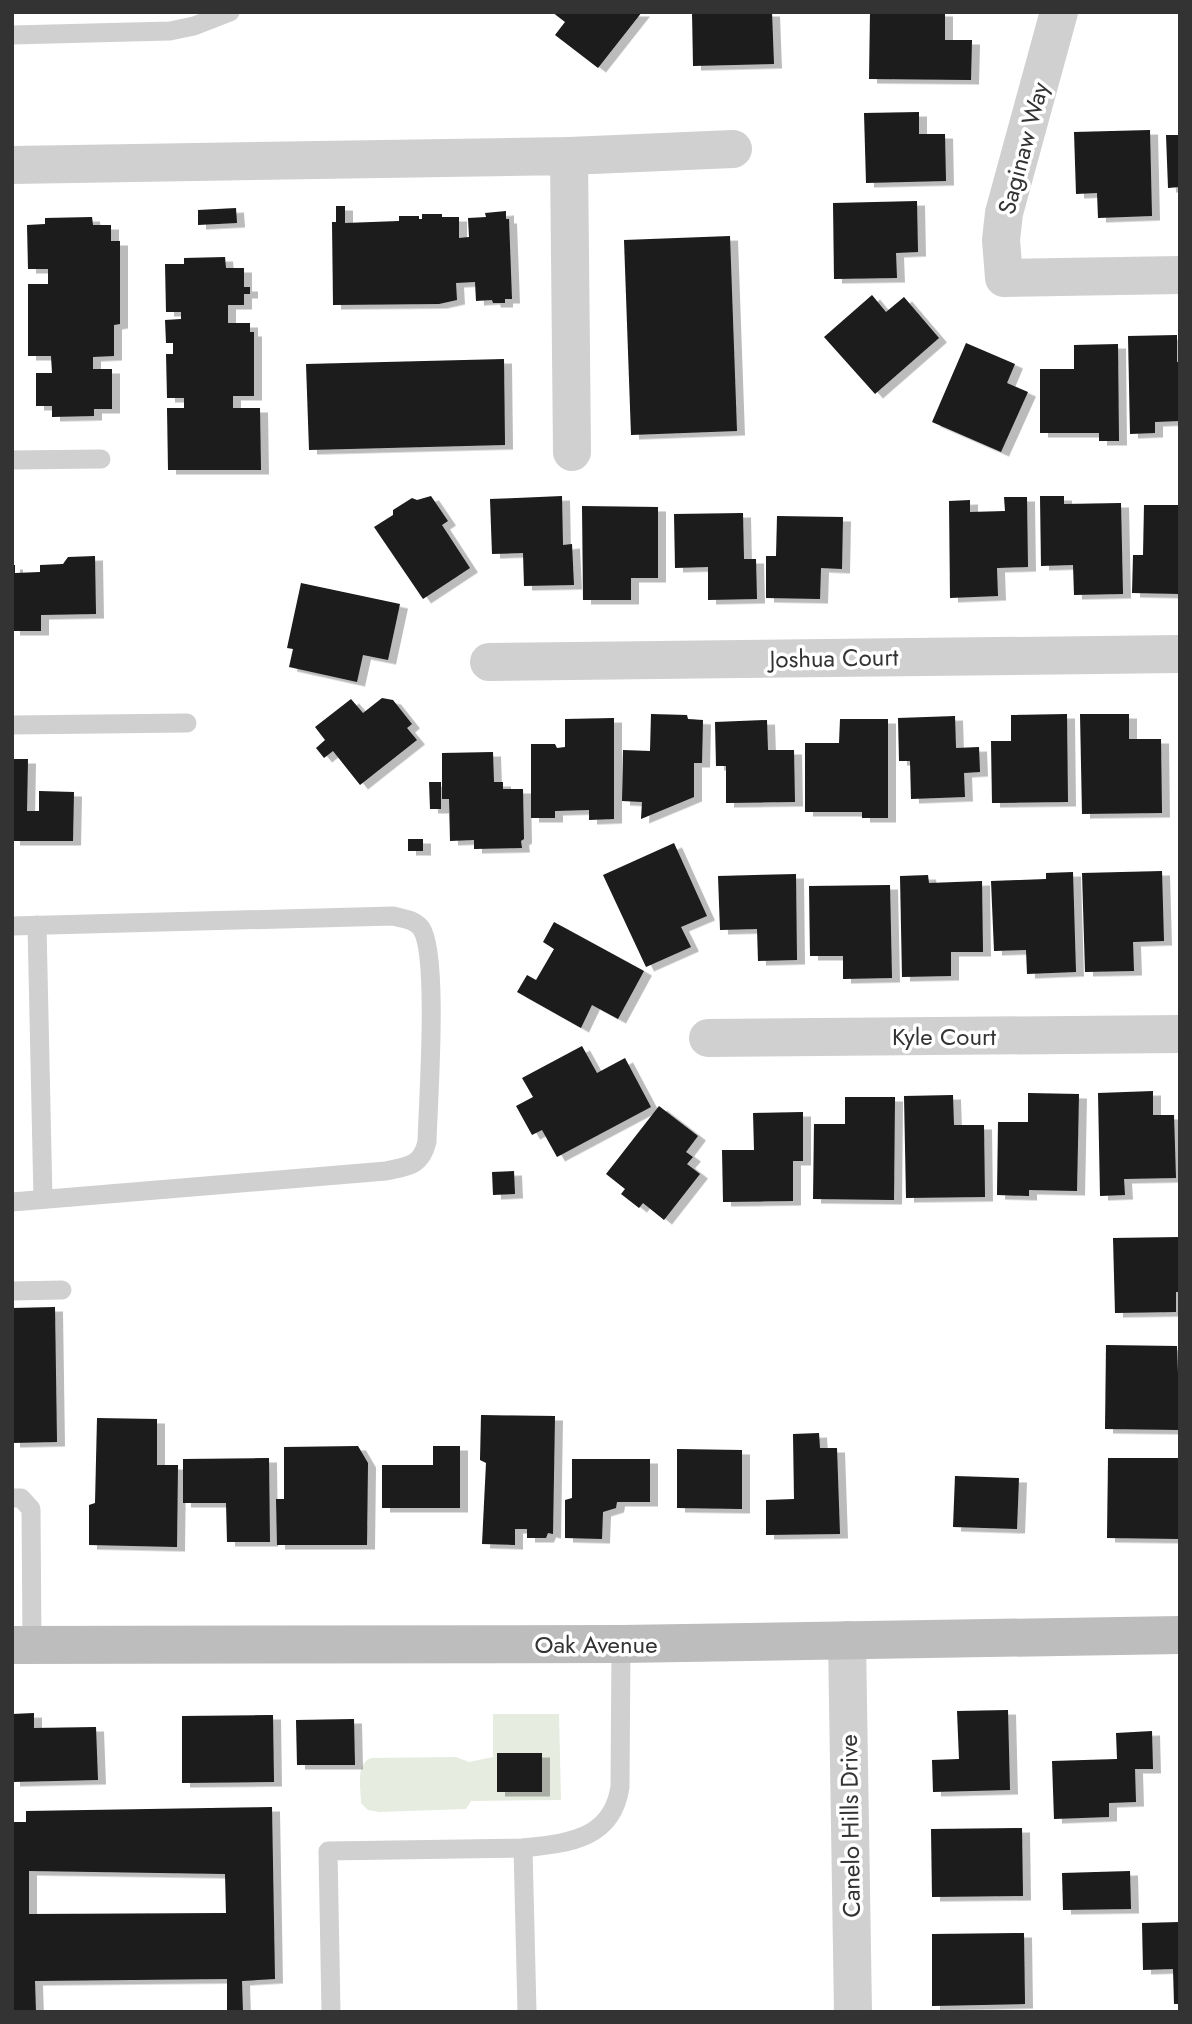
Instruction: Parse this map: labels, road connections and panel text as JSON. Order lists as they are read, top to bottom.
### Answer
{
  "streets": {
    "main road": ["Oak Avenue"],
    "street": [
      "Saginaw Way",
      "Joshua Court",
      "Kyle Court",
      "Canelo Hills Drive"
    ]
  },
  "crossings": [
    ["Oak Avenue", "Canelo Hills Drive"]
  ]
}
